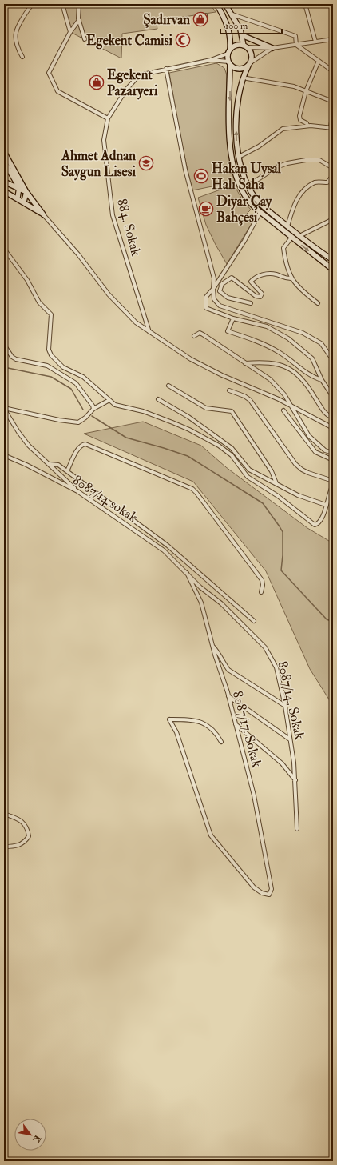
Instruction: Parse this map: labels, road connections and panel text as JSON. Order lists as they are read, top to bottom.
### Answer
{
  "streets": {
    "street": [
      "884. Sokak",
      "8087/14 sokak",
      "8087/14. Sokak",
      "8087/17. Sokak"
    ]
  },
  "crossings": [
    ["8087/14 sokak", "8087/14. Sokak"],
    ["8087/14 sokak", "8087/17. Sokak"],
    ["8087/14. Sokak", "8087/17. Sokak"]
  ],
  "places": {
    "shop": ["Şadırvan", "Egekent Pazaryeri"],
    "mosque": ["Egekent Camisi"],
    "school or university": ["Ahmet Adnan Saygun Lisesi"],
    "sports": ["Hakan Uysal Halı Saha"],
    "cafe": ["Diyar Çay Bahçesi"]
  },
  "scale_bar": "100 m",
  "north": "bottom right"
}
